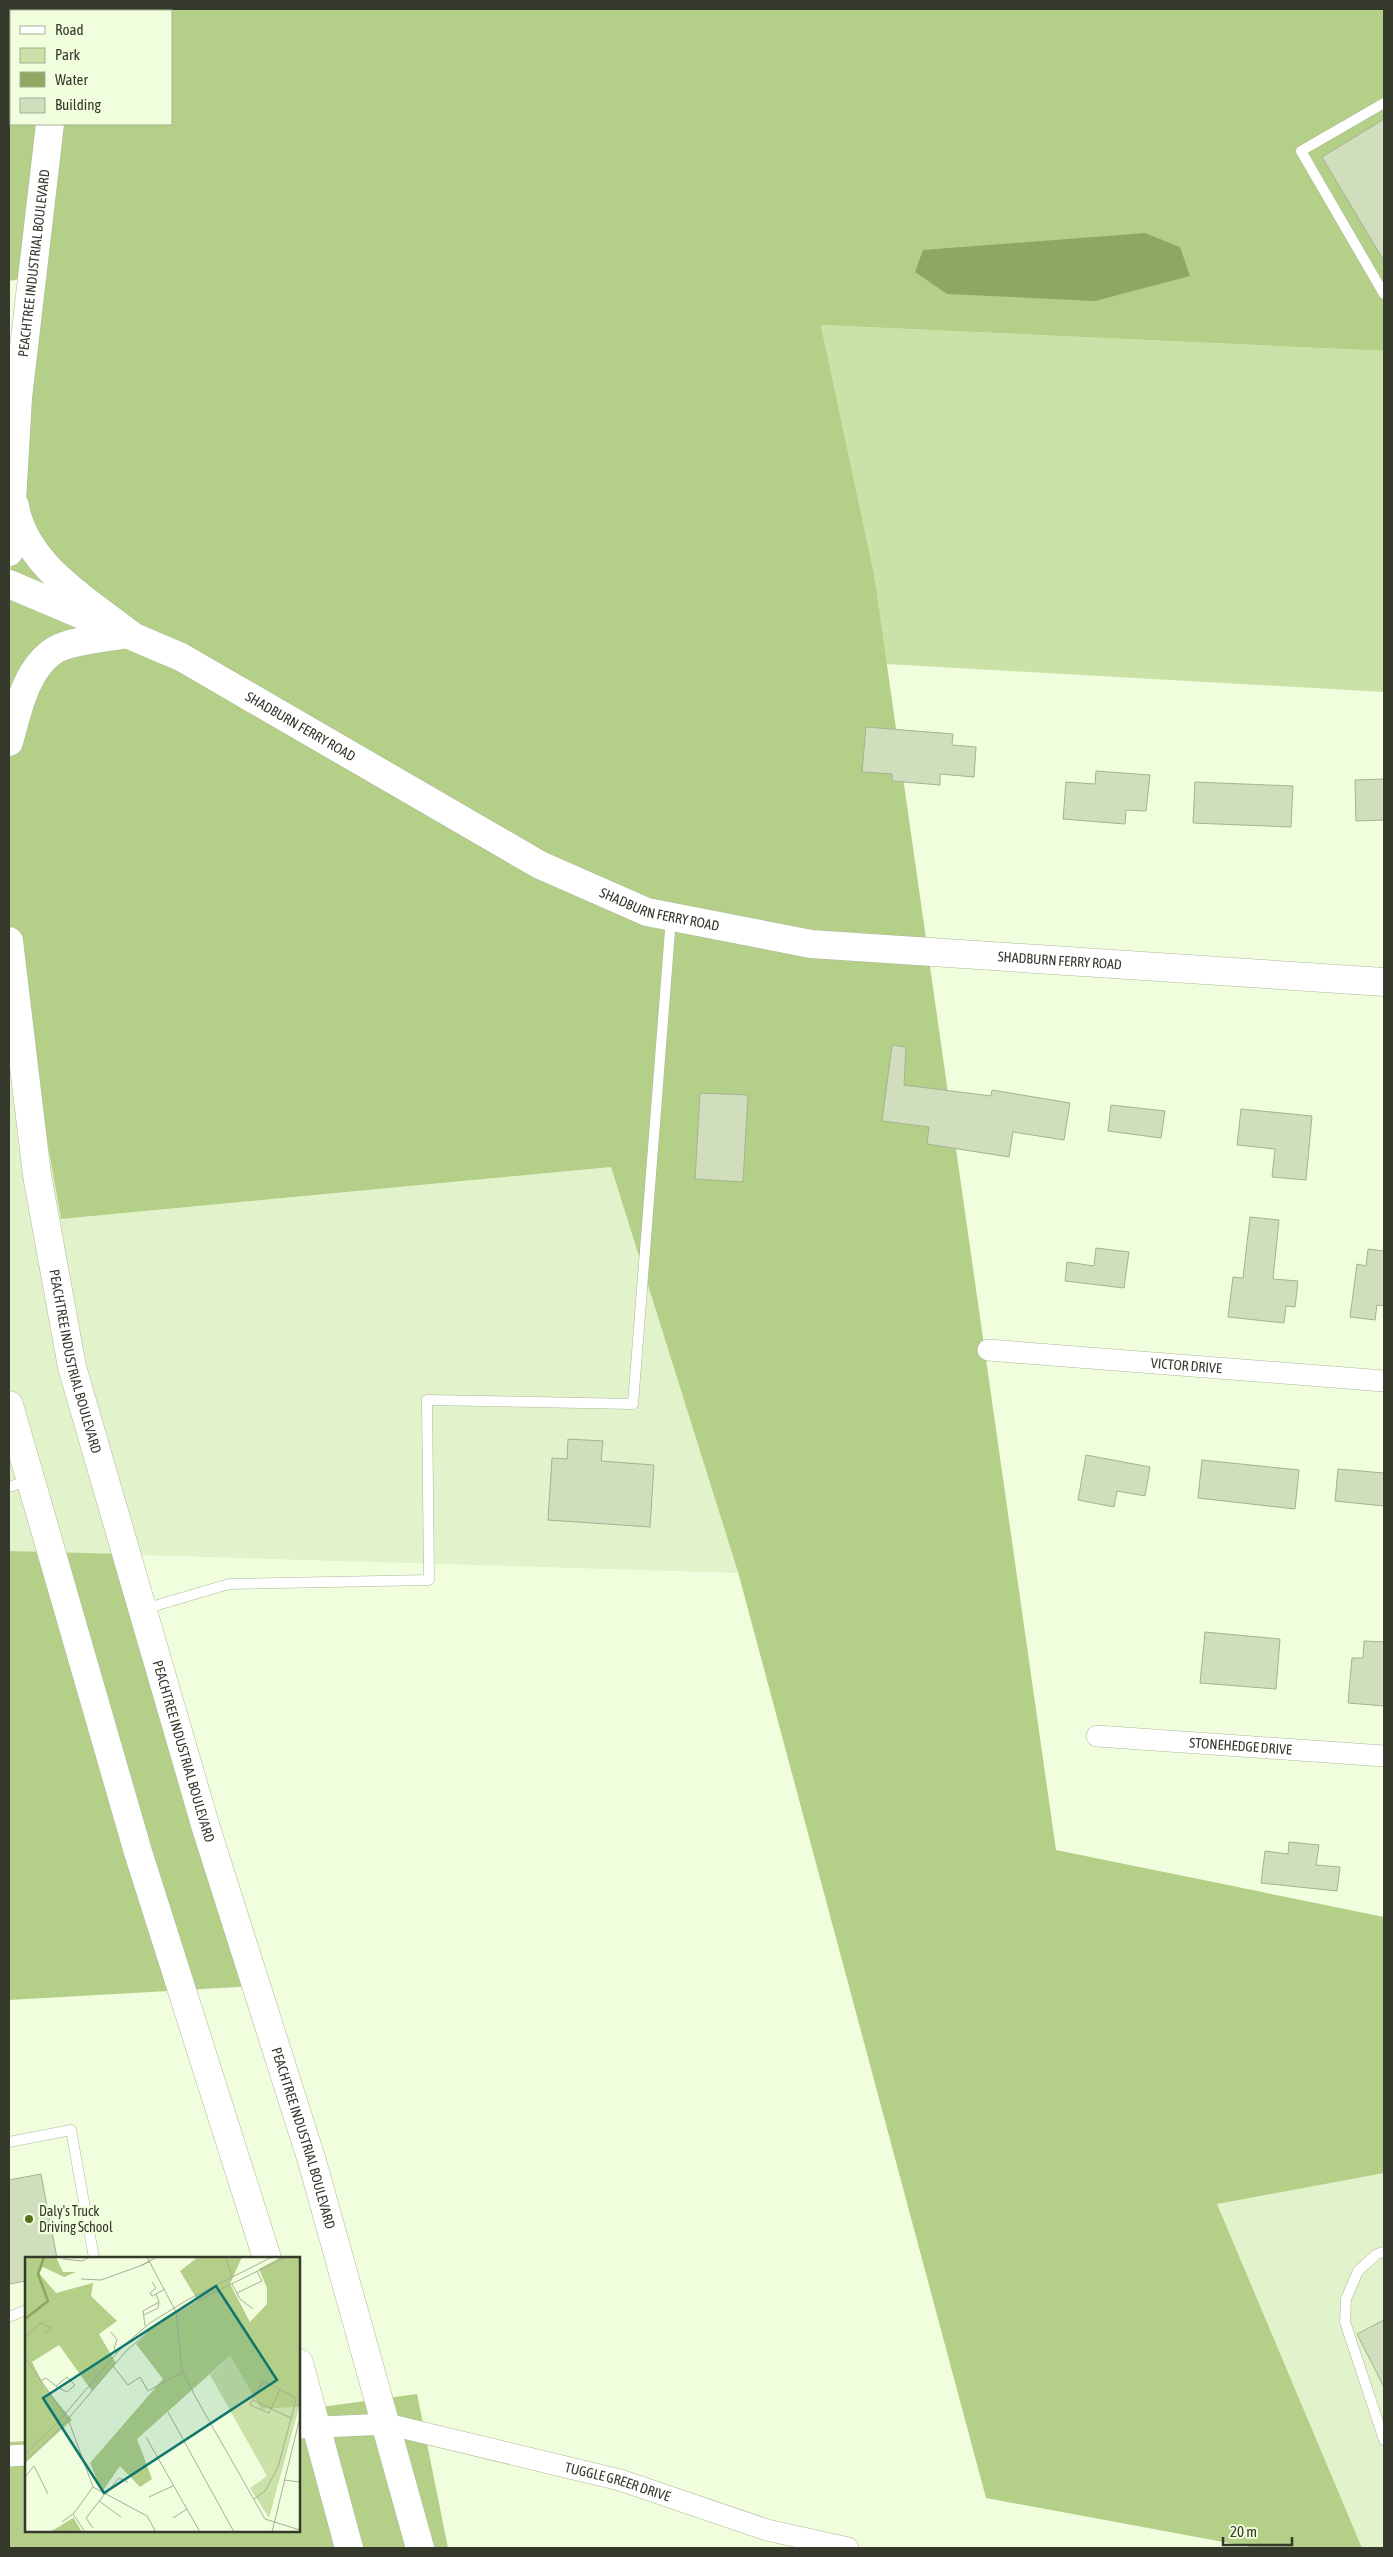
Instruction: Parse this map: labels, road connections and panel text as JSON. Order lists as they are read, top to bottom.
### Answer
{
  "streets": {
    "main road": ["PEACHTREE INDUSTRIAL BOULEVARD", "SHADBURN FERRY ROAD"],
    "street": ["VICTOR DRIVE", "STONEHEDGE DRIVE", "TUGGLE GREER DRIVE"]
  },
  "crossings": [
    ["PEACHTREE INDUSTRIAL BOULEVARD", "TUGGLE GREER DRIVE"]
  ],
  "places": ["Daly's Truck Driving School"],
  "legend": [
    "Road",
    "Park",
    "Water",
    "Building"
  ],
  "scale_bar": "20 m"
}
